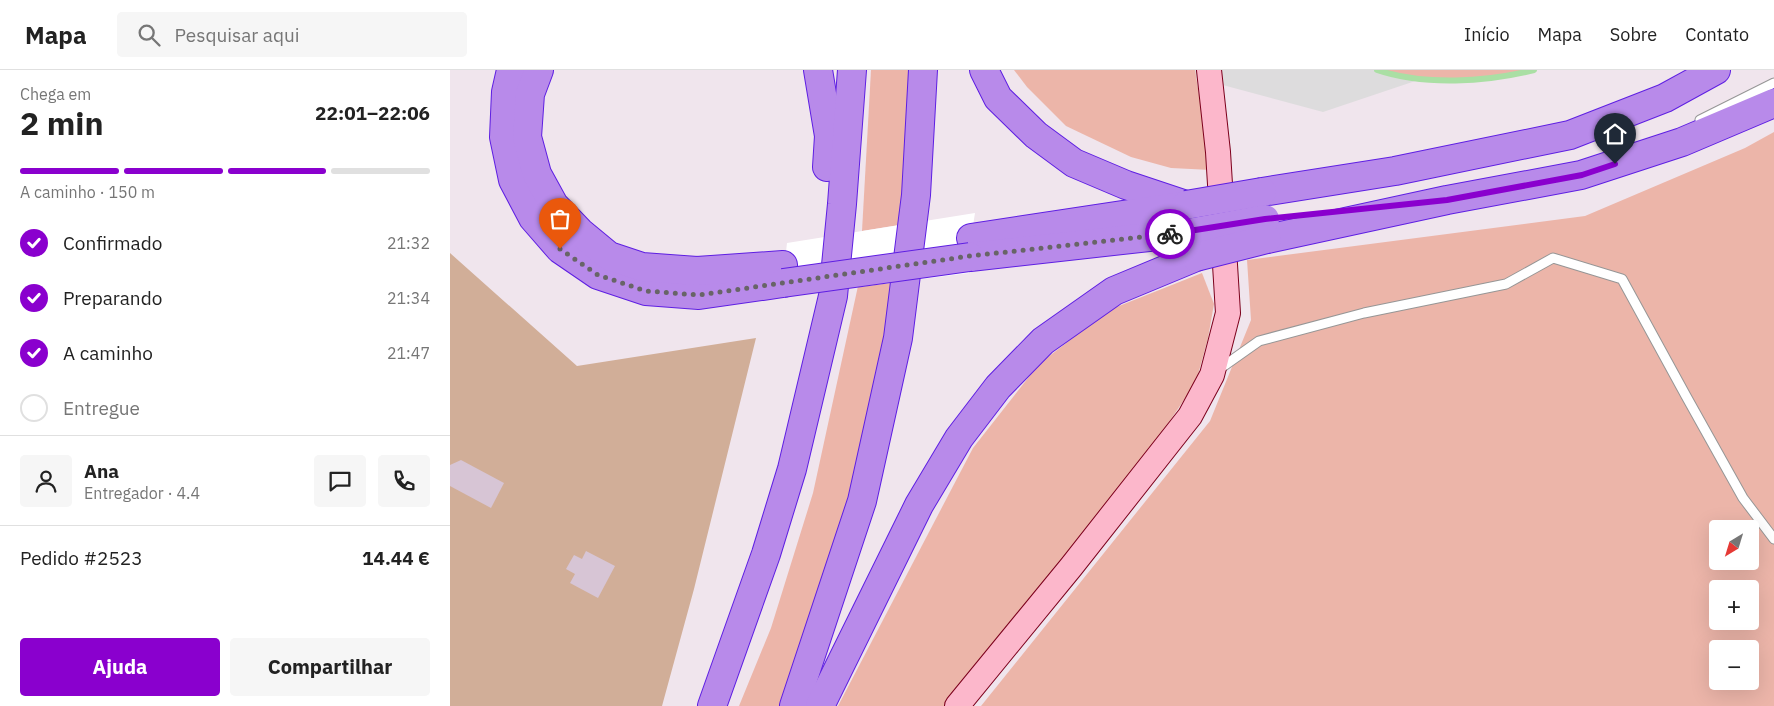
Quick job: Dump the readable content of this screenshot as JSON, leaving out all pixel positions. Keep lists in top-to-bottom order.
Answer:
{
  "north": "bottom left",
  "page": {
    "header": "Mapa",
    "search": "Pesquisar aqui",
    "nav": [
      "Início",
      "Mapa",
      "Sobre",
      "Contato"
    ],
    "heading": ["2 min", "Chega em", "22:01–22:06"],
    "panel": [
      "Ana",
      "Entregador · 4.4",
      "Pedido #2523",
      "14.44 €"
    ],
    "bar": "A caminho · 150 m",
    "list": [
      ["Confirmado", "21:32"],
      ["Preparando", "21:34"],
      ["A caminho", "21:47"],
      "Entregue"
    ],
    "map_buttons": ["+", "−"],
    "buttons": ["Ajuda", "Compartilhar"]
  }
}
